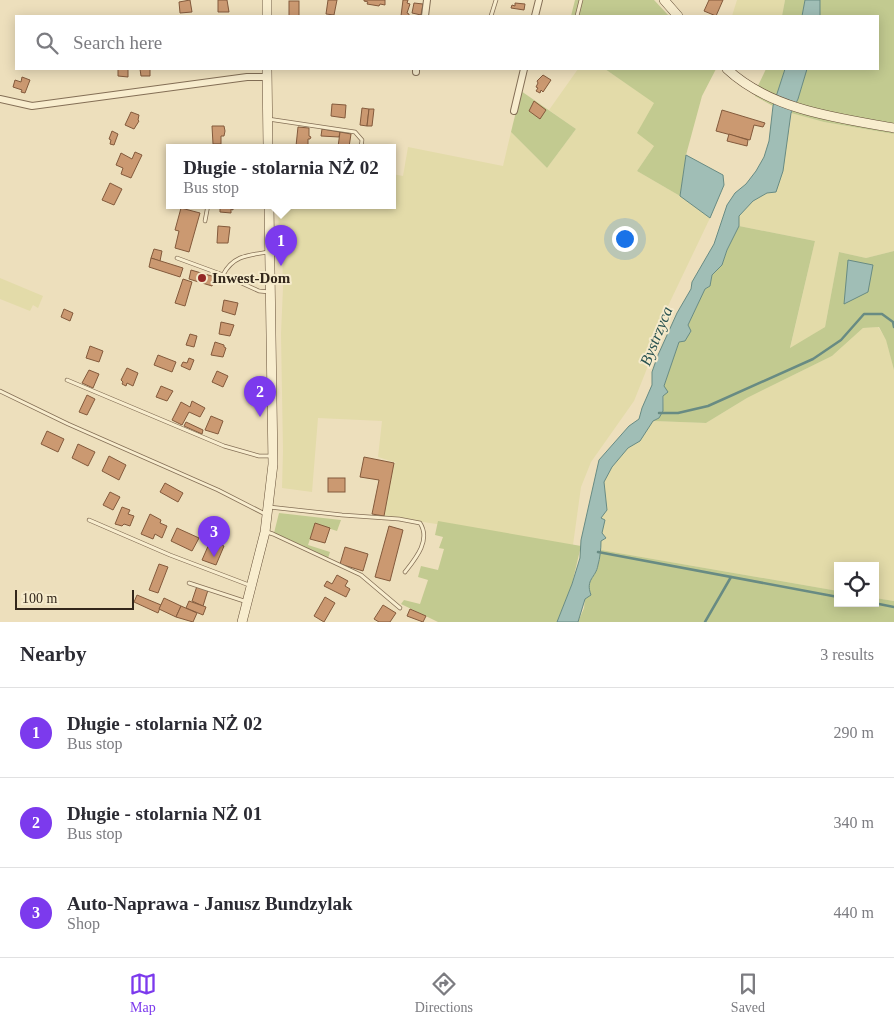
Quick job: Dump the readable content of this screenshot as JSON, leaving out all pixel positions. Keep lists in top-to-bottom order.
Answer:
{
  "water": ["Bystrzyca"],
  "places": ["Inwest-Dom"],
  "scale_bar": "100 m",
  "page": {
    "search": "Search here",
    "popup": ["Długie - stolarnia NŻ 02", "Bus stop"],
    "pins": ["1", "2", "3"],
    "scale": "100 m",
    "heading": ["Nearby", "3 results"],
    "list": [
      {
        "mark": "1",
        "name": "Długie - stolarnia NŻ 02",
        "note": "Bus stop",
        "value": "290 m"
      },
      {
        "mark": "2",
        "name": "Długie - stolarnia NŻ 01",
        "note": "Bus stop",
        "value": "340 m"
      },
      {
        "mark": "3",
        "name": "Auto-Naprawa - Janusz Bundzylak",
        "note": "Shop",
        "value": "440 m"
      }
    ],
    "nav": ["Map", "Directions", "Saved"]
  }
}
